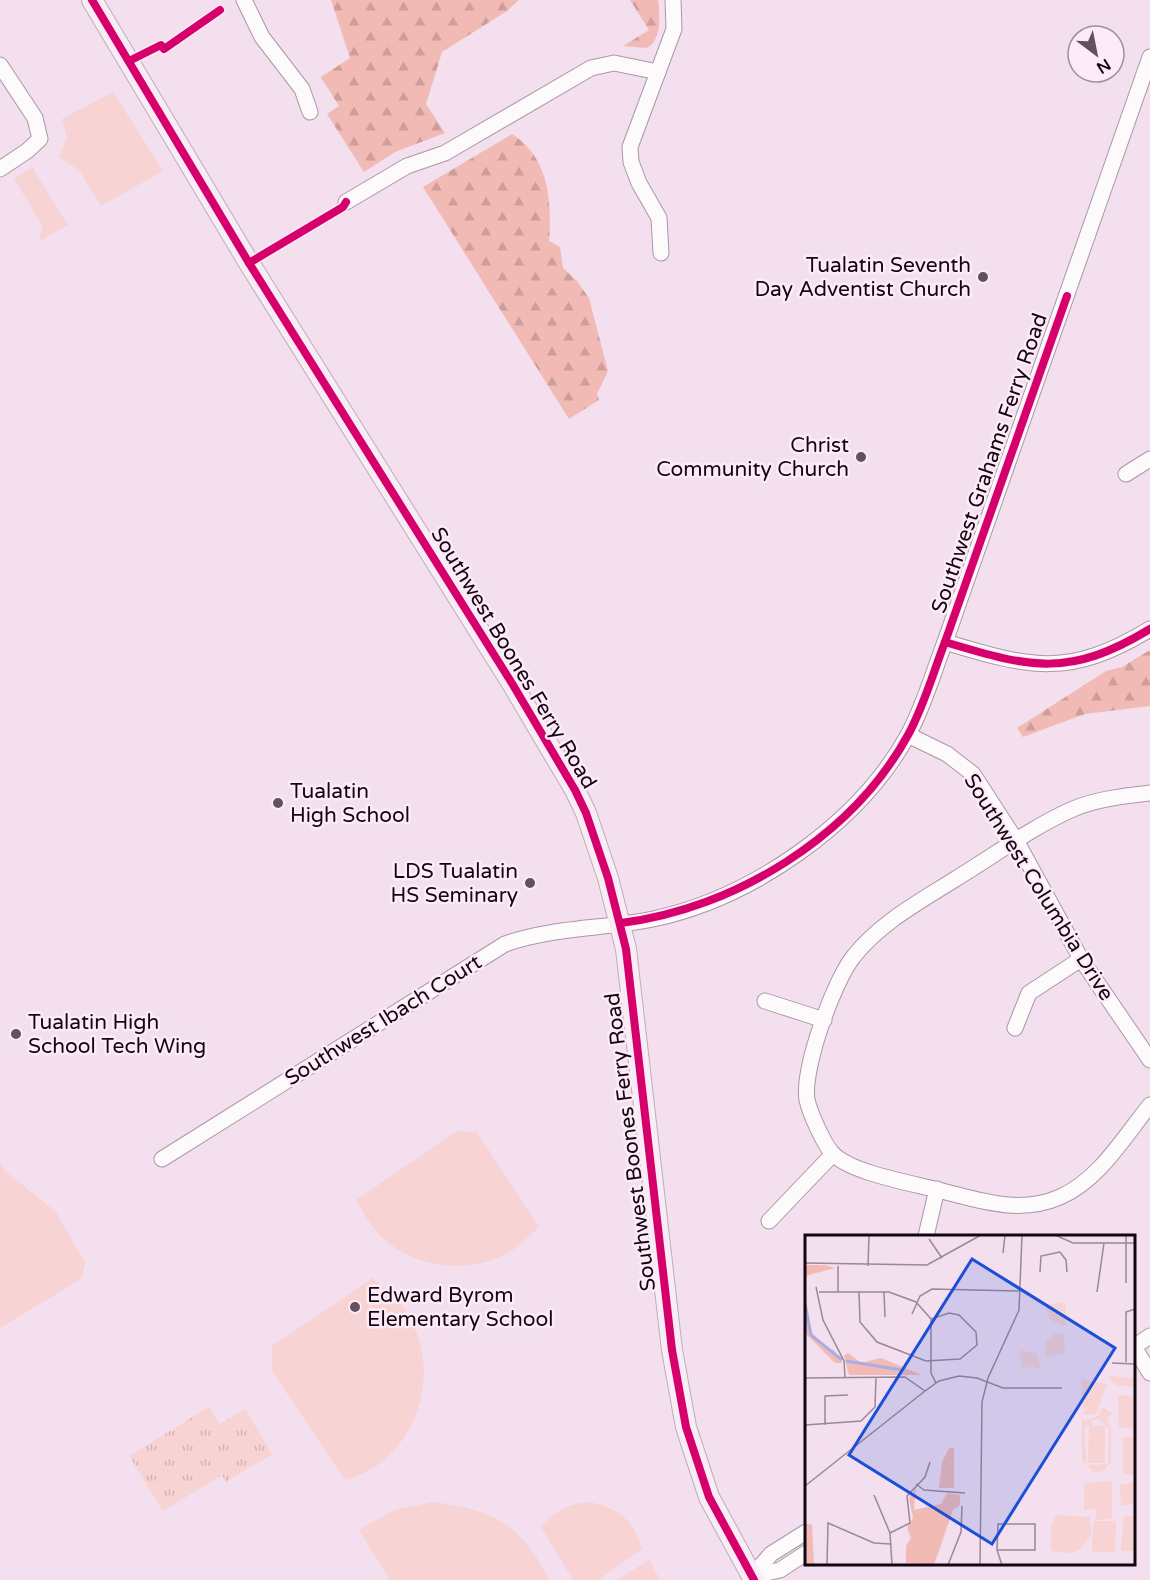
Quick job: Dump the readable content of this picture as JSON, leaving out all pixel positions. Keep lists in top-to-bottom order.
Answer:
{
  "streets": {
    "main road": ["Southwest Boones Ferry Road"],
    "street": ["Southwest Grahams Ferry Road", "Southwest Columbia Drive", "Southwest Ibach Court"]
  },
  "crossings": [
    ["Southwest Grahams Ferry Road", "Southwest Columbia Drive"],
    ["Southwest Grahams Ferry Road", "Southwest Ibach Court"],
    ["Southwest Boones Ferry Road", "Southwest Ibach Court"],
    ["Southwest Columbia Drive", "Southwest Ibach Court"]
  ],
  "places": [
    "Tualatin Seventh Day Adventist Church",
    "Christ Community Church",
    "Tualatin High School",
    "LDS Tualatin HS Seminary",
    "Tualatin High School Tech Wing",
    "Edward Byrom Elementary School"
  ],
  "north": "bottom right"
}
